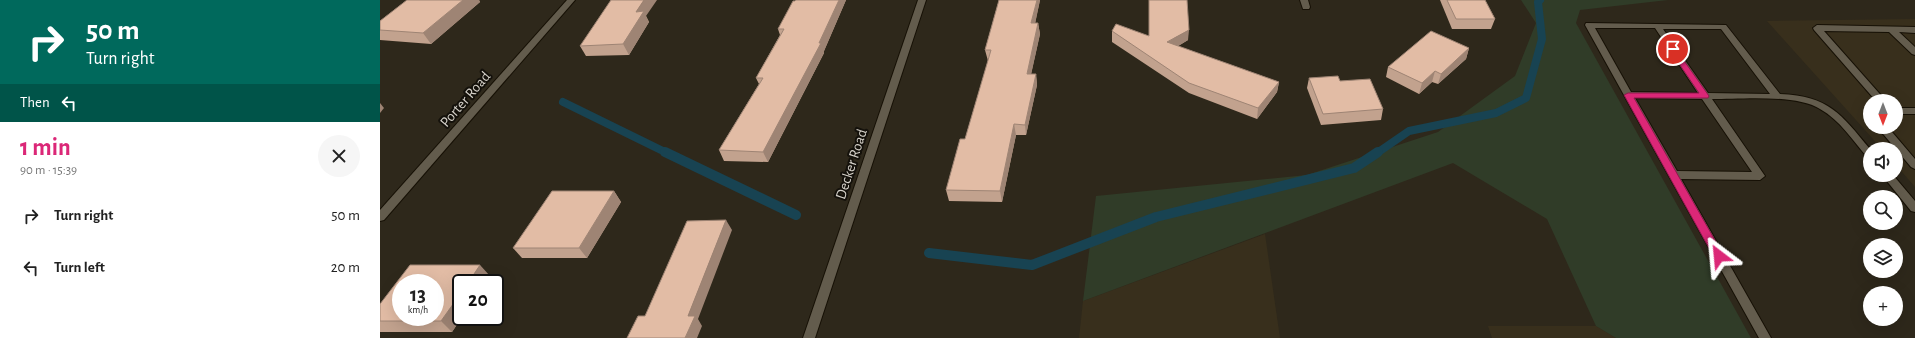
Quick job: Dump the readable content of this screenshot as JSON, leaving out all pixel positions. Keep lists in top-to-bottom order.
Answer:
{
  "streets": {
    "street": ["Porter Road", "Decker Road"]
  },
  "north": "bottom",
  "page": {
    "turn": ["50 m", "Turn right"],
    "then": "Then",
    "map_buttons": "+",
    "heading": ["1 min", "90 m · 15:39"],
    "list": [
      {
        "name": "Turn right",
        "value": "50 m"
      },
      {
        "name": "Turn left",
        "value": "20 m"
      }
    ],
    "speed": "13 km/h",
    "limit": "20"
  }
}
